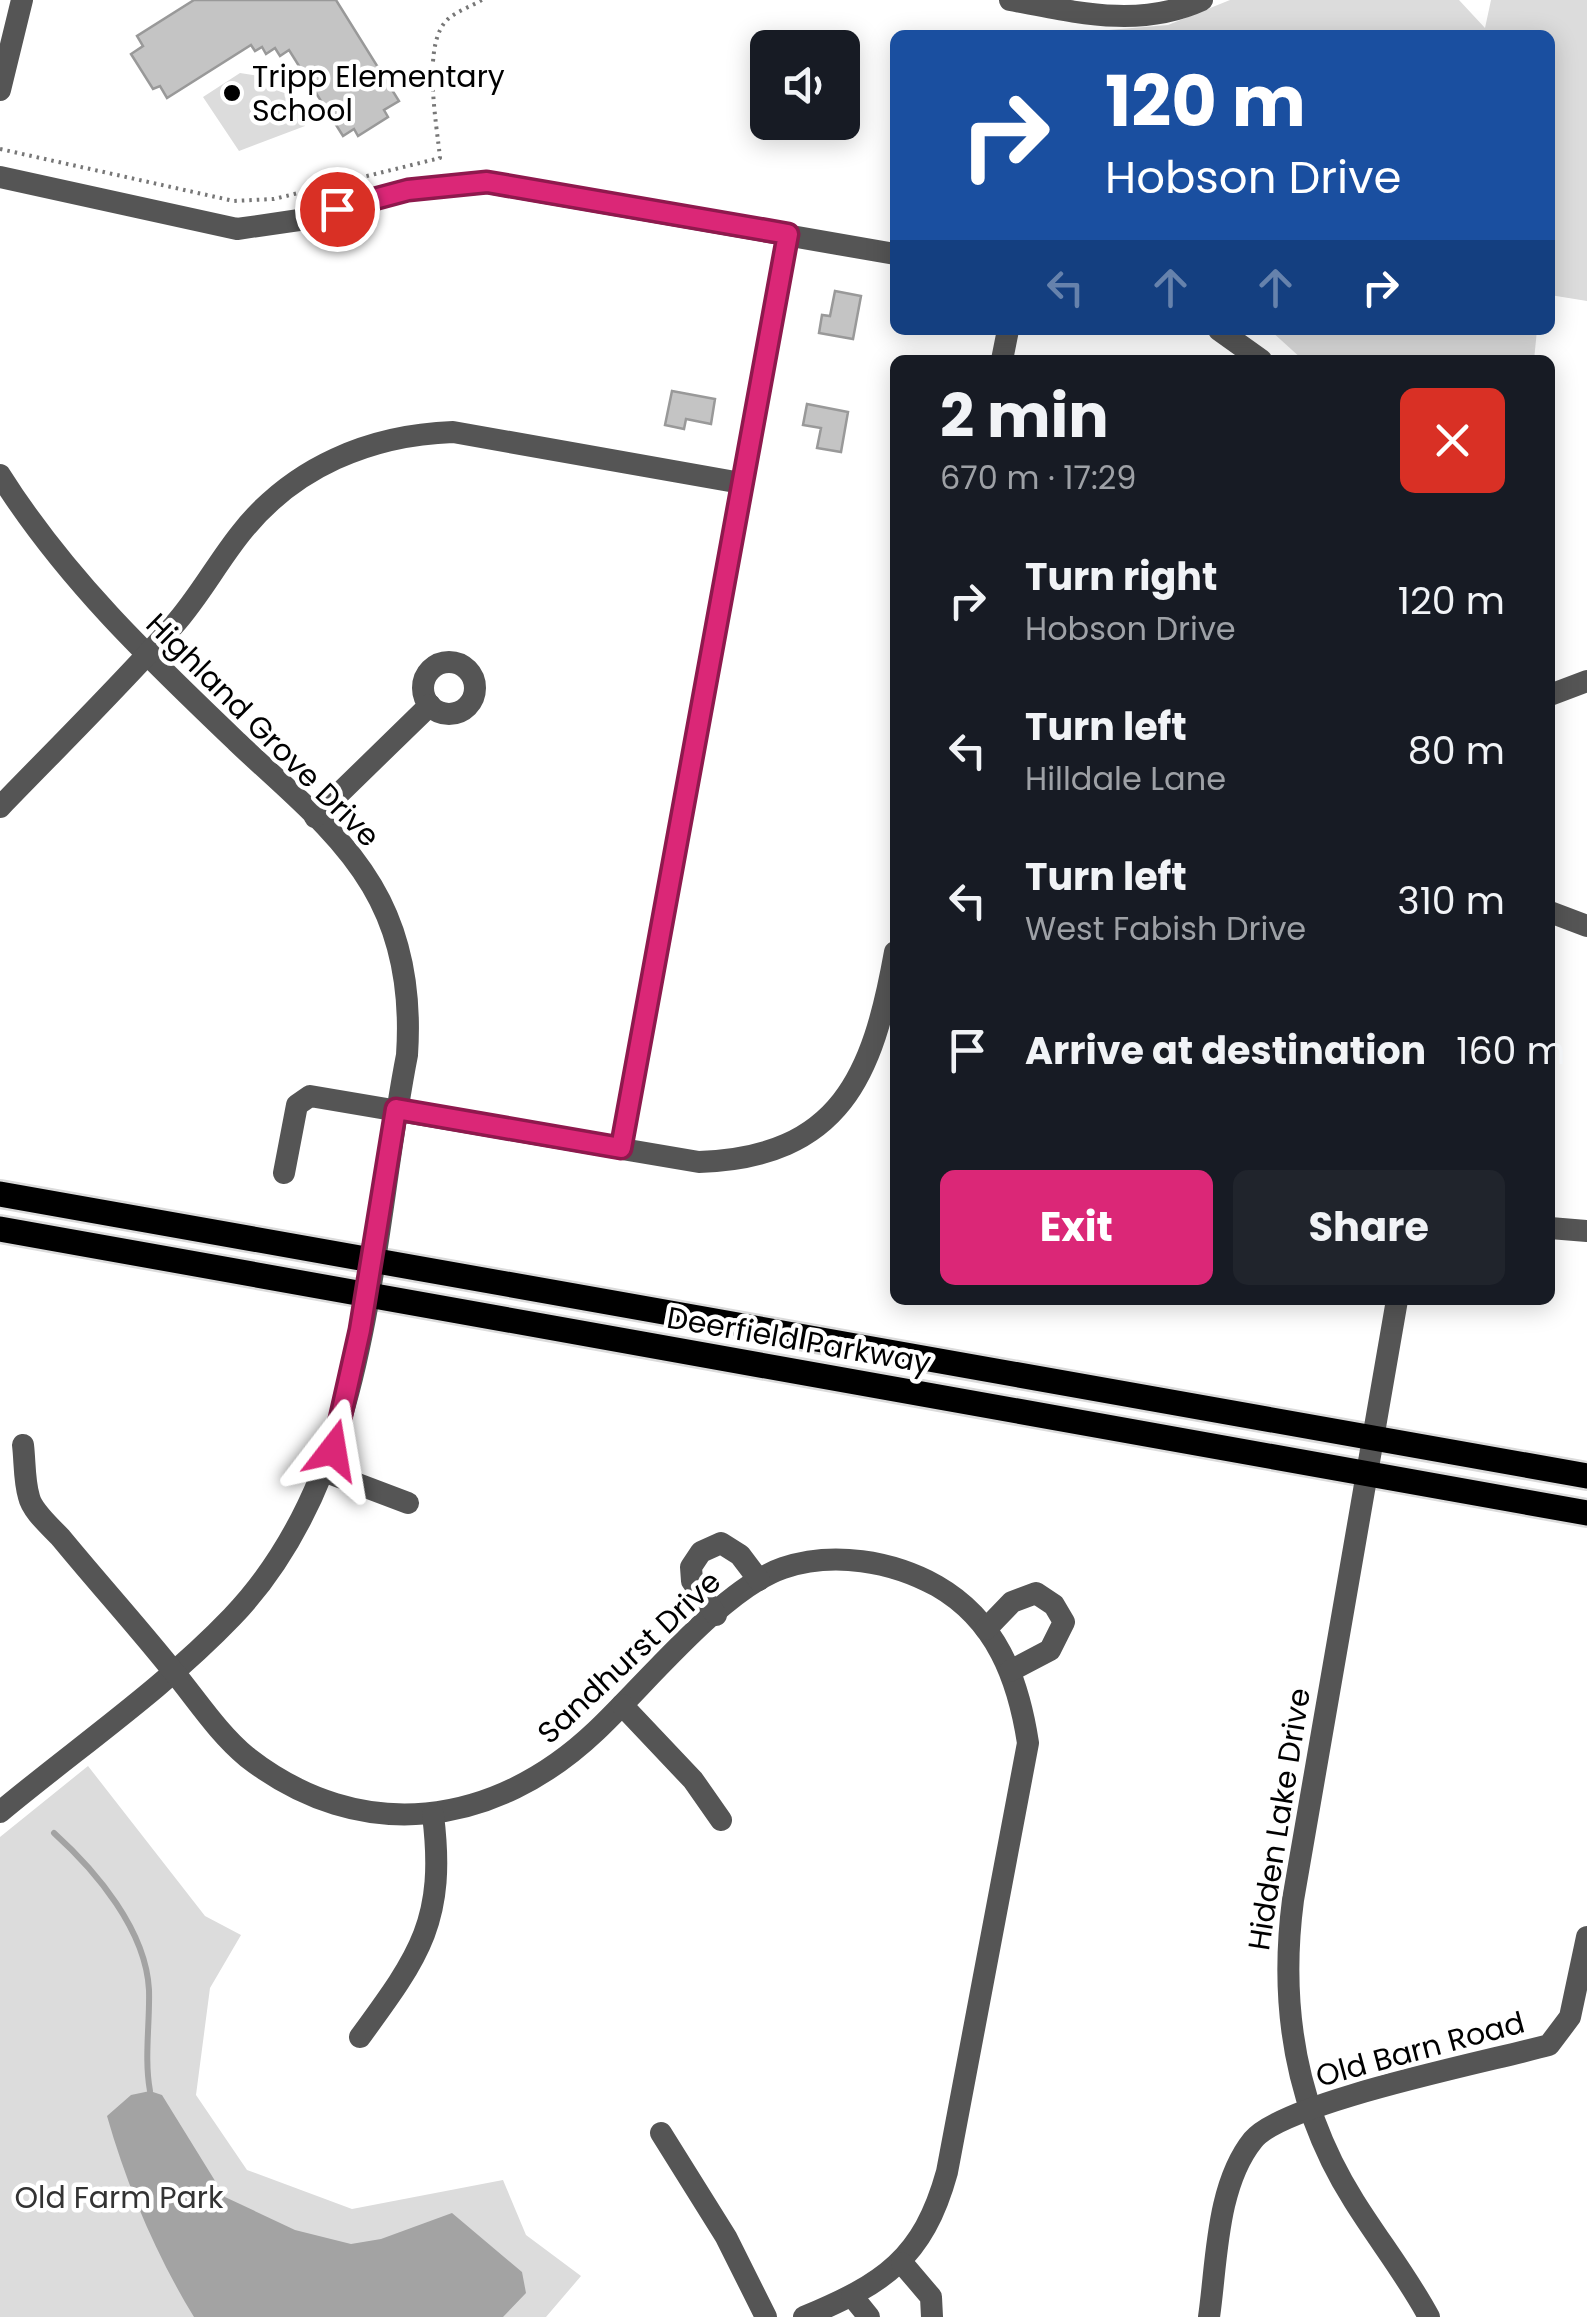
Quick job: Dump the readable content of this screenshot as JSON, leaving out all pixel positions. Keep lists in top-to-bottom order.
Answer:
{
  "streets": {
    "main road": ["Deerfield Parkway"],
    "street": [
      "Highland Grove Drive",
      "Sandhurst Drive",
      "Hidden Lake Drive",
      "Old Barn Road"
    ]
  },
  "crossings": [
    ["Highland Grove Drive", "Deerfield Parkway"],
    ["Highland Grove Drive", "Sandhurst Drive"],
    ["Deerfield Parkway", "Hidden Lake Drive"],
    ["Hidden Lake Drive", "Old Barn Road"]
  ],
  "parks": ["Old Farm Park"],
  "places": ["Tripp Elementary School"],
  "page": {
    "turn": ["120 m", "Hobson Drive"],
    "heading": ["2 min", "670 m · 17:29"],
    "list": [
      {
        "name": "Turn right",
        "note": "Hobson Drive",
        "value": "120 m"
      },
      {
        "name": "Turn left",
        "note": "Hilldale Lane",
        "value": "80 m"
      },
      {
        "name": "Turn left",
        "note": "West Fabish Drive",
        "value": "310 m"
      },
      {
        "name": "Arrive at destination",
        "value": "160 m"
      }
    ],
    "buttons": ["Exit", "Share"]
  }
}
